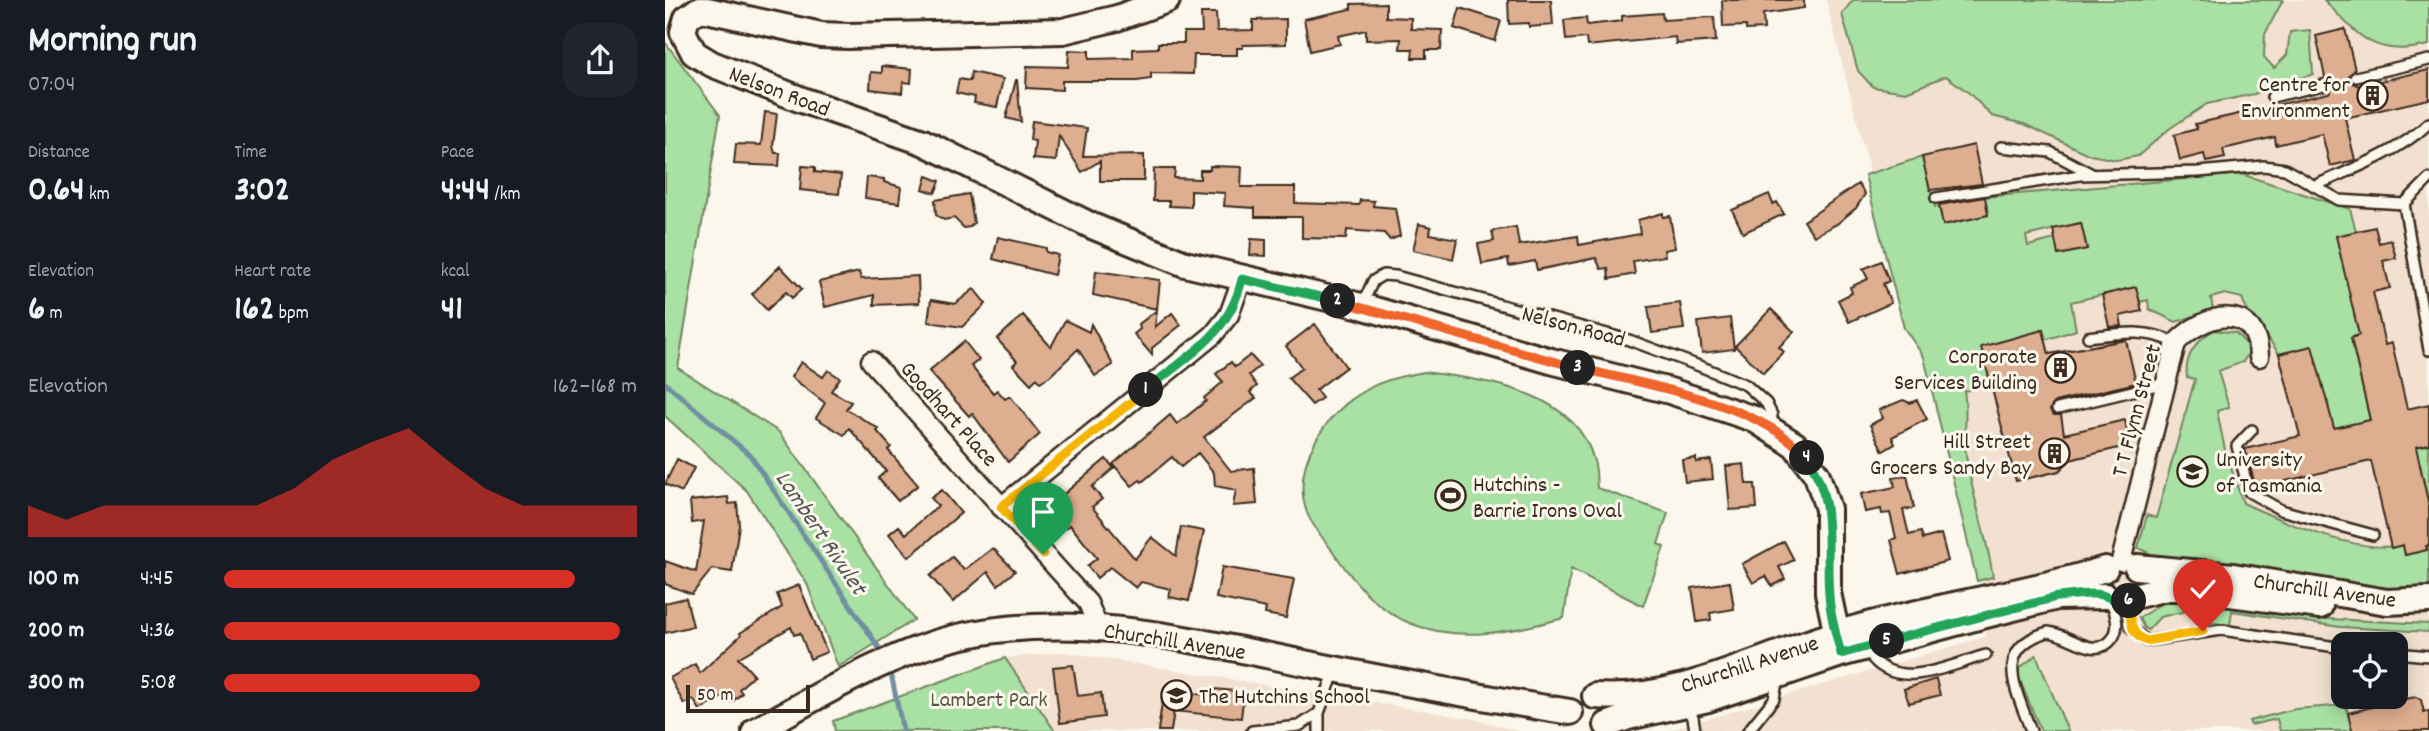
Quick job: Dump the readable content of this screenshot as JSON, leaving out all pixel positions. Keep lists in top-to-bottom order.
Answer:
{
  "streets": {
    "street": [
      "Nelson Road",
      "T T Flynn Street",
      "Goodhart Place",
      "Churchill Avenue"
    ]
  },
  "crossings": [
    ["Nelson Road", "Churchill Avenue"],
    ["T T Flynn Street", "Churchill Avenue"],
    ["Goodhart Place", "Churchill Avenue"]
  ],
  "water": ["Lambert Rivulet"],
  "parks": ["Lambert Park"],
  "places": {
    "building": ["Centre for Environment", "Corporate Services Building", "Hill Street Grocers Sandy Bay"],
    "school or university": ["University of Tasmania", "The Hutchins School"],
    "sports": ["Hutchins - Barrie Irons Oval"]
  },
  "scale_bar": "50 m",
  "page": {
    "heading": ["Morning run", "07:04"],
    "stats": [
      ["Distance", "0.64 km"],
      ["Time", "3:02"],
      ["Pace", "4:44 /km"],
      ["Elevation", "6 m"],
      ["Heart rate", "162 bpm"],
      ["kcal", "41"]
    ],
    "pins": [
      "2",
      "3",
      "1",
      "4",
      "6",
      "5"
    ],
    "chart": ["Elevation", "162–168 m"],
    "list": [
      {
        "name": "100 m",
        "note": "4:45"
      },
      {
        "name": "200 m",
        "note": "4:36"
      },
      {
        "name": "300 m",
        "note": "5:08"
      }
    ],
    "scale": "50 m"
  }
}
